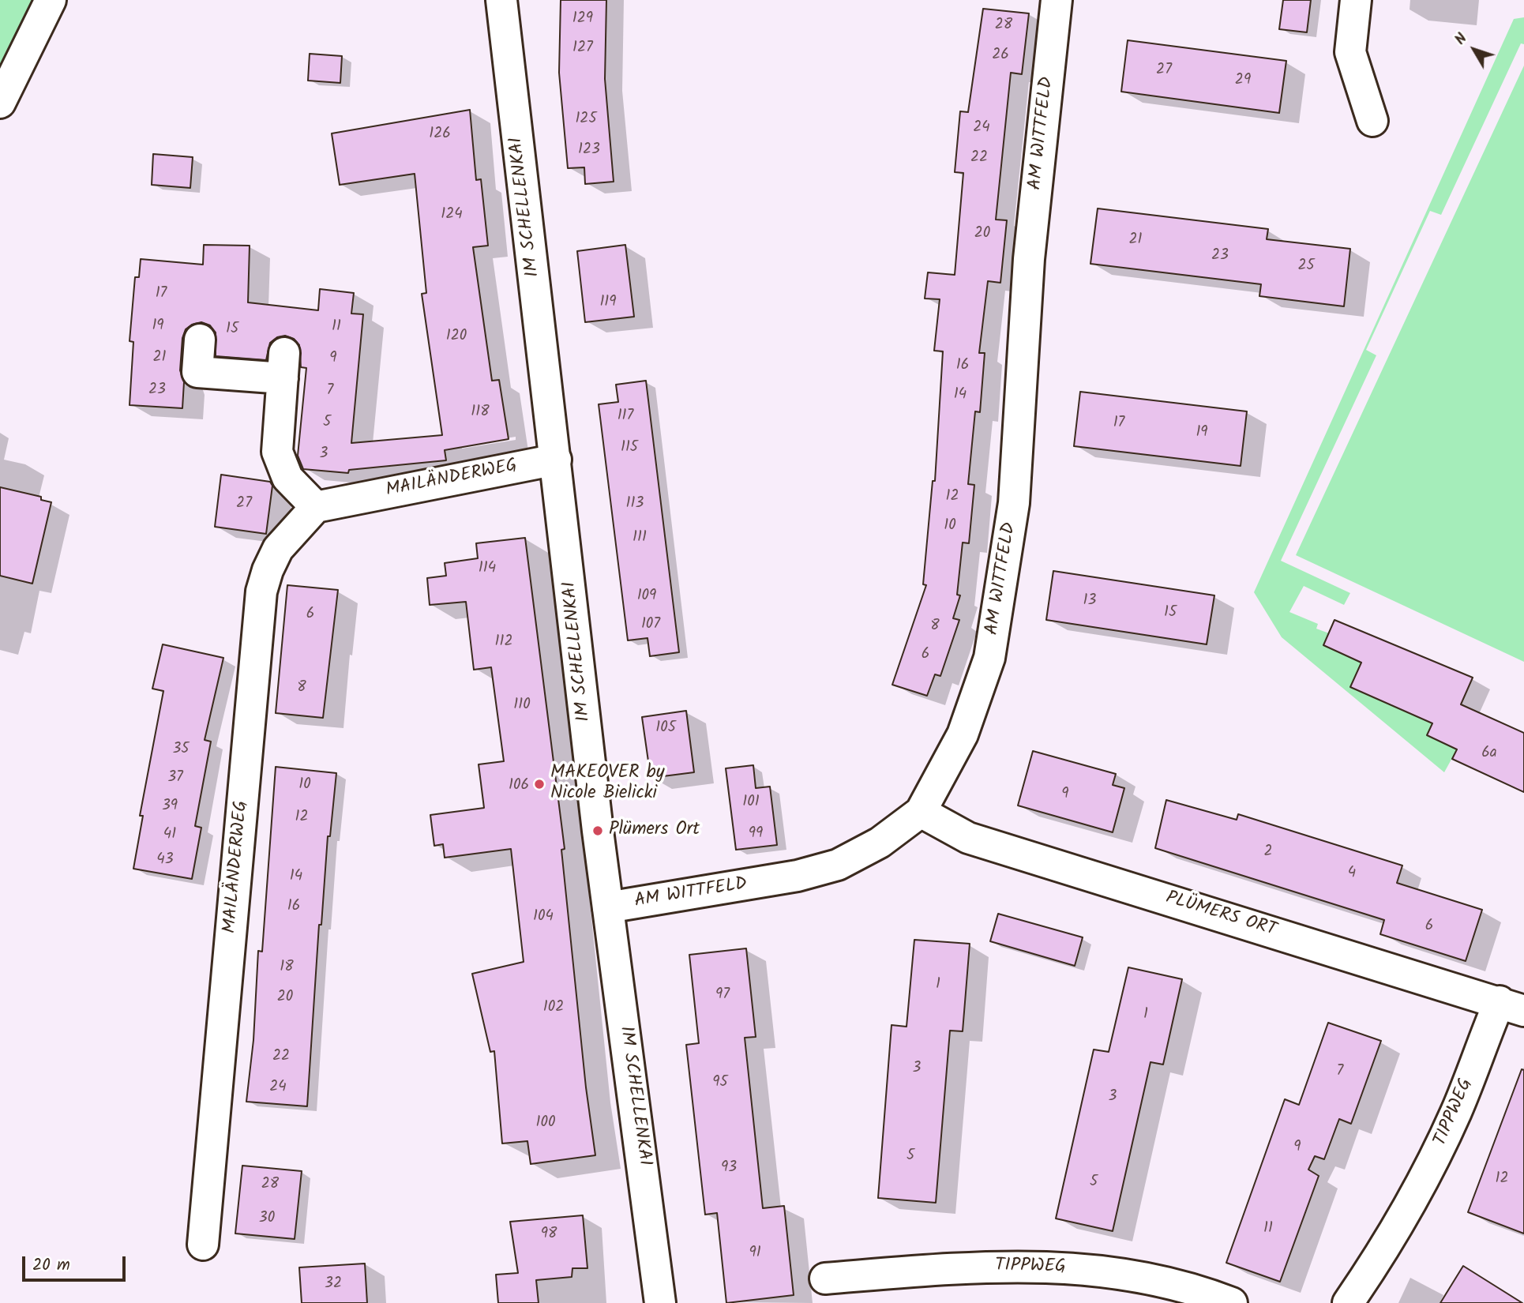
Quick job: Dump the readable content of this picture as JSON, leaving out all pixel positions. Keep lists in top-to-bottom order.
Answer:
{
  "streets": {
    "street": [
      "AM WITTFELD",
      "IM SCHELLENKAI",
      "MAILÄNDERWEG",
      "PLÜMERS ORT",
      "TIPPWEG"
    ]
  },
  "crossings": [
    ["AM WITTFELD", "IM SCHELLENKAI"],
    ["AM WITTFELD", "PLÜMERS ORT"],
    ["IM SCHELLENKAI", "MAILÄNDERWEG"],
    ["PLÜMERS ORT", "TIPPWEG"]
  ],
  "places": ["MAKEOVER by Nicole Bielicki", "Plümers Ort"],
  "house_numbers": [
    "129",
    "28",
    "127",
    "26",
    "27",
    "29",
    "125",
    "24",
    "126",
    "123",
    "22",
    "124",
    "20",
    "21",
    "23",
    "25",
    "17",
    "119",
    "19",
    "11",
    "15",
    "120",
    "21",
    "9",
    "16",
    "23",
    "7",
    "14",
    "118",
    "117",
    "5",
    "17",
    "19",
    "115",
    "3",
    "12",
    "27",
    "113",
    "10",
    "111",
    "114",
    "109",
    "13",
    "15",
    "6",
    "107",
    "8",
    "112",
    "6",
    "8",
    "110",
    "105",
    "35",
    "6a",
    "37",
    "10",
    "106",
    "9",
    "101",
    "39",
    "12",
    "99",
    "41",
    "2",
    "43",
    "4",
    "14",
    "16",
    "104",
    "6",
    "18",
    "1",
    "97",
    "20",
    "102",
    "1",
    "22",
    "3",
    "7",
    "95",
    "24",
    "3",
    "100",
    "9",
    "5",
    "93",
    "12",
    "5",
    "28",
    "30",
    "11",
    "98",
    "91",
    "32"
  ],
  "scale_bar": "20 m",
  "north": "top left"
}
